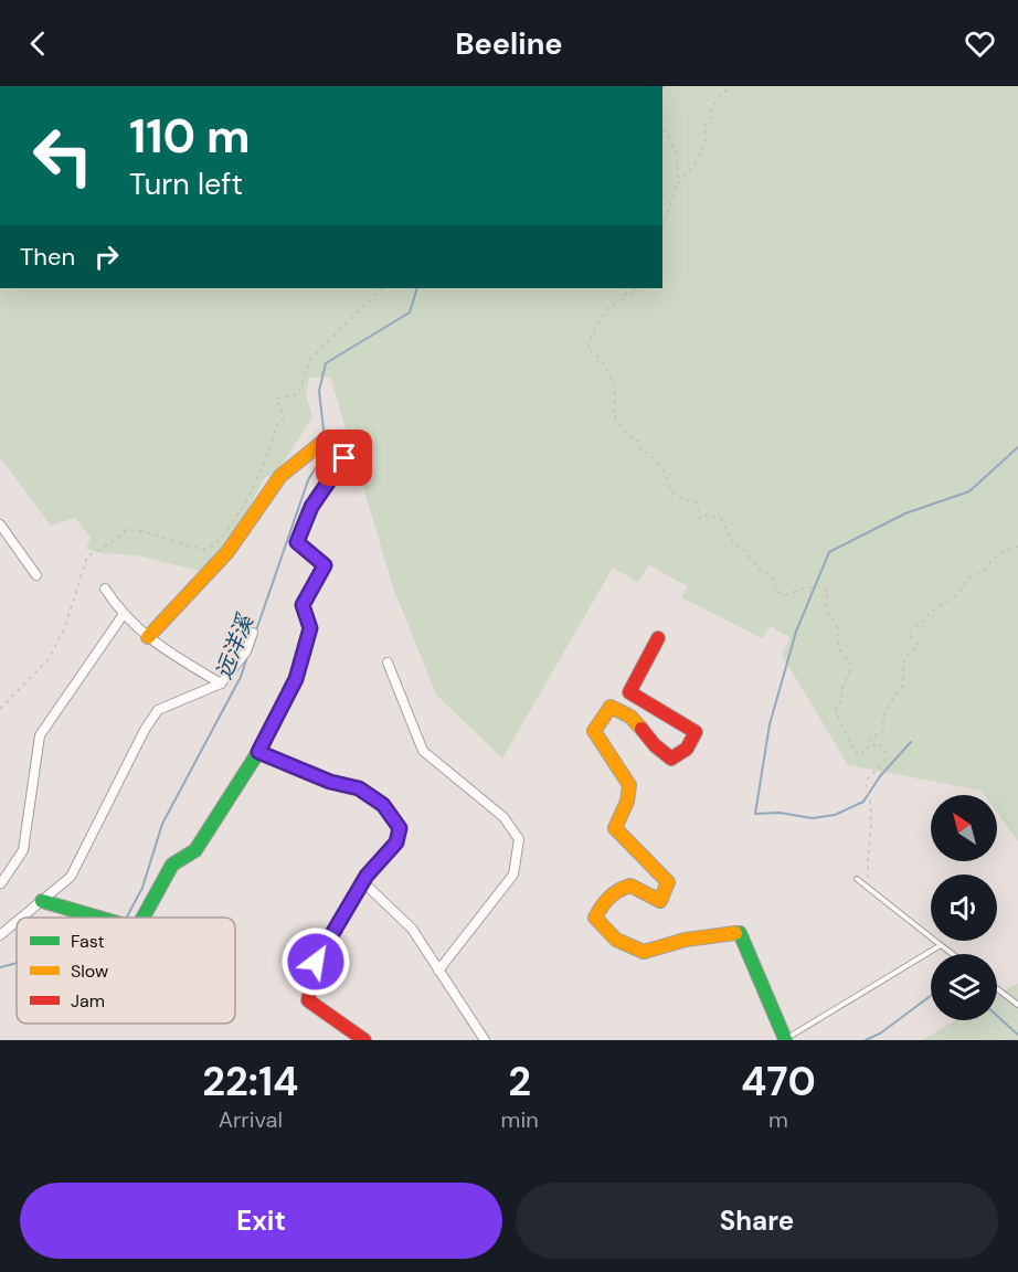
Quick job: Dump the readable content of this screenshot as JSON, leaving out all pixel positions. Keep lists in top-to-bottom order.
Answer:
{
  "water": ["远洋溪"],
  "legend": ["Fast", "Slow", "Jam"],
  "north": "top left",
  "page": {
    "header": "Beeline",
    "turn": ["110 m", "Turn left"],
    "then": "Then",
    "eta": [
      "22:14",
      "Arrival",
      "2",
      "min",
      "470",
      "m"
    ],
    "buttons": ["Exit", "Share"]
  }
}
